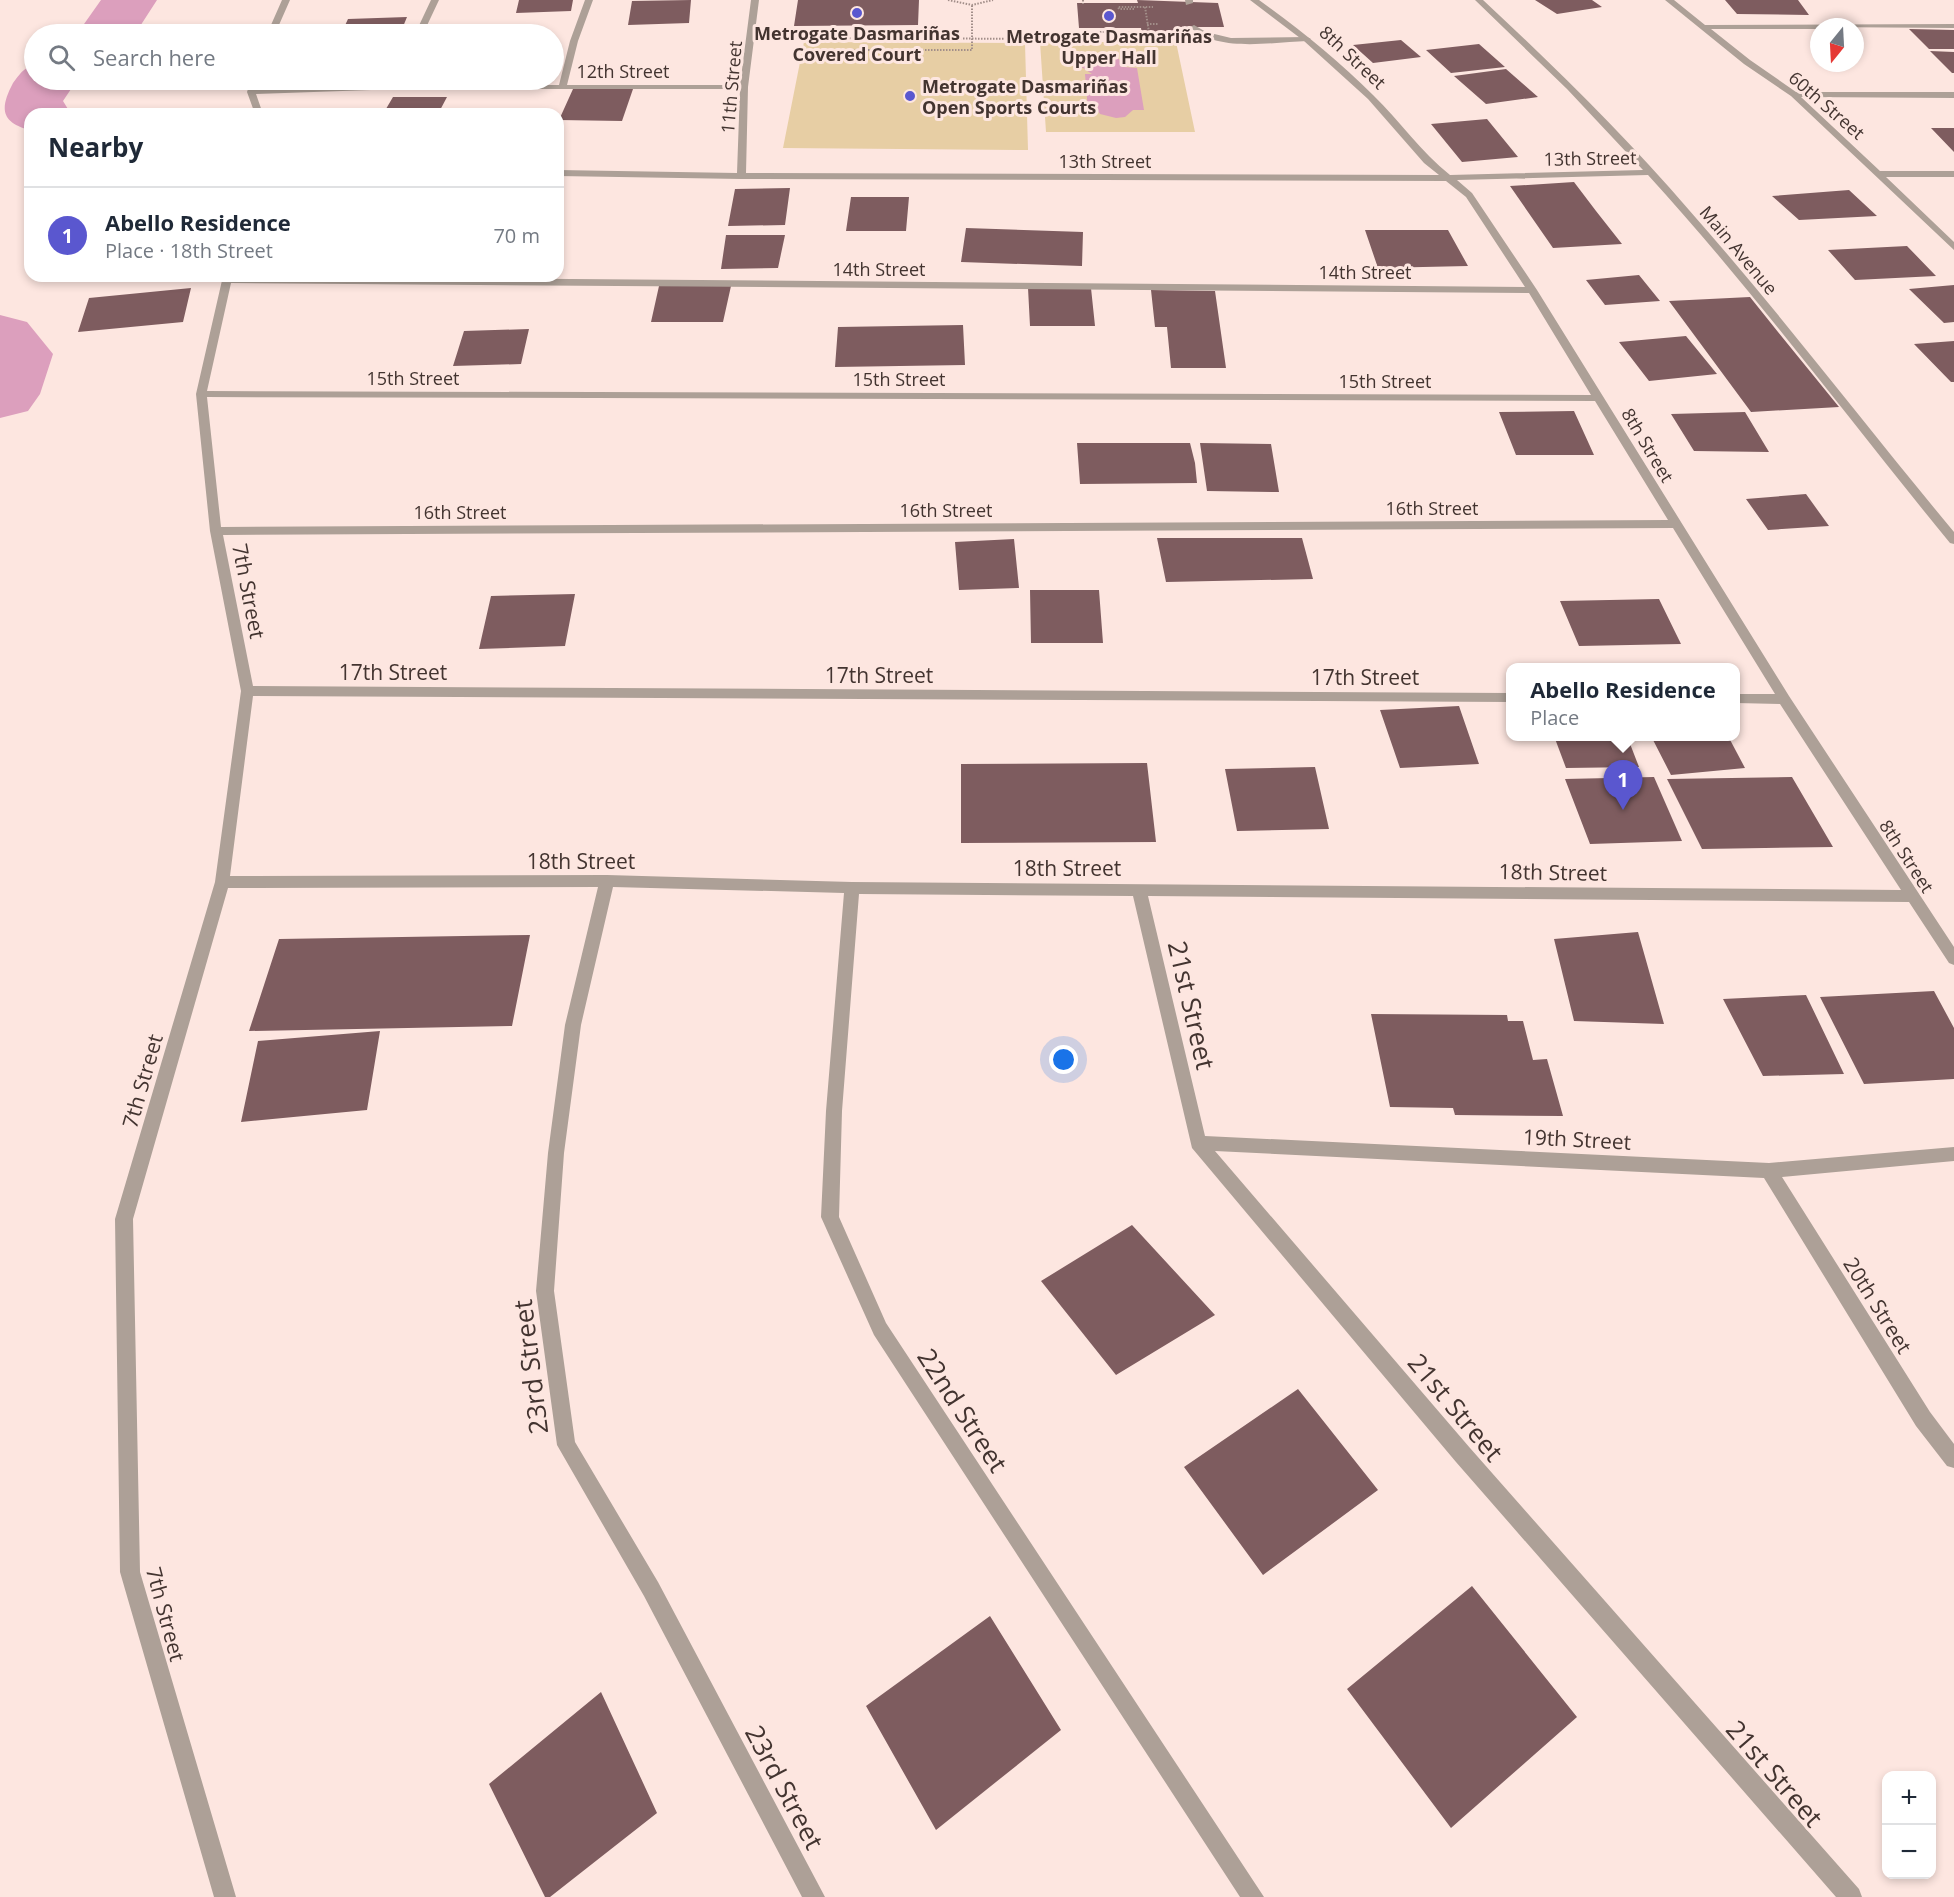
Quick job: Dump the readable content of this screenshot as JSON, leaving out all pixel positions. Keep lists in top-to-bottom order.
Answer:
{
  "streets": {
    "street": [
      "8th Street",
      "12th Street",
      "11th Street",
      "60th Street",
      "13th Street",
      "Main Avenue",
      "14th Street",
      "15th Street",
      "16th Street",
      "7th Street",
      "17th Street",
      "18th Street",
      "21st Street",
      "19th Street",
      "20th Street",
      "23rd Street",
      "22nd Street"
    ]
  },
  "crossings": [
    ["8th Street", "13th Street"],
    ["8th Street", "14th Street"],
    ["8th Street", "15th Street"],
    ["8th Street", "16th Street"],
    ["8th Street", "18th Street"],
    ["12th Street", "11th Street"],
    ["11th Street", "13th Street"],
    ["13th Street", "Main Avenue"],
    ["15th Street", "7th Street"],
    ["16th Street", "7th Street"],
    ["7th Street", "17th Street"],
    ["7th Street", "18th Street"],
    ["18th Street", "21st Street"],
    ["18th Street", "23rd Street"],
    ["18th Street", "22nd Street"],
    ["21st Street", "19th Street"],
    ["19th Street", "20th Street"]
  ],
  "places": ["Metrogate Dasmariñas Covered Court", "Metrogate Dasmariñas Upper Hall", "Metrogate Dasmariñas Open Sports Courts"],
  "north": "bottom",
  "page": {
    "search": "Search here",
    "heading": "Nearby",
    "list": [
      {
        "mark": "1",
        "name": "Abello Residence",
        "note": "Place · 18th Street",
        "value": "70 m"
      }
    ],
    "popup": ["Abello Residence", "Place"],
    "pins": "1",
    "map_buttons": ["+", "−"]
  }
}
